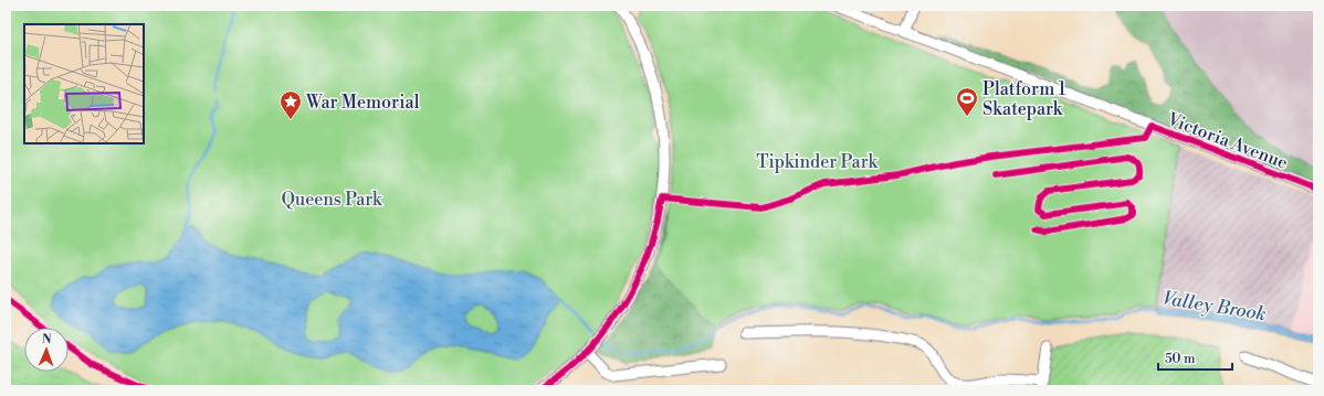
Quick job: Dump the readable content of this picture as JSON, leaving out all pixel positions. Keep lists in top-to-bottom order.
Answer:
{
  "streets": {
    "street": ["Victoria Avenue"]
  },
  "water": ["Valley Brook"],
  "parks": ["Tipkinder Park", "Queens Park"],
  "places": {
    "sports": ["Platform 1 Skatepark"],
    "place": ["War Memorial"]
  },
  "scale_bar": "50 m",
  "north": "top"
}
